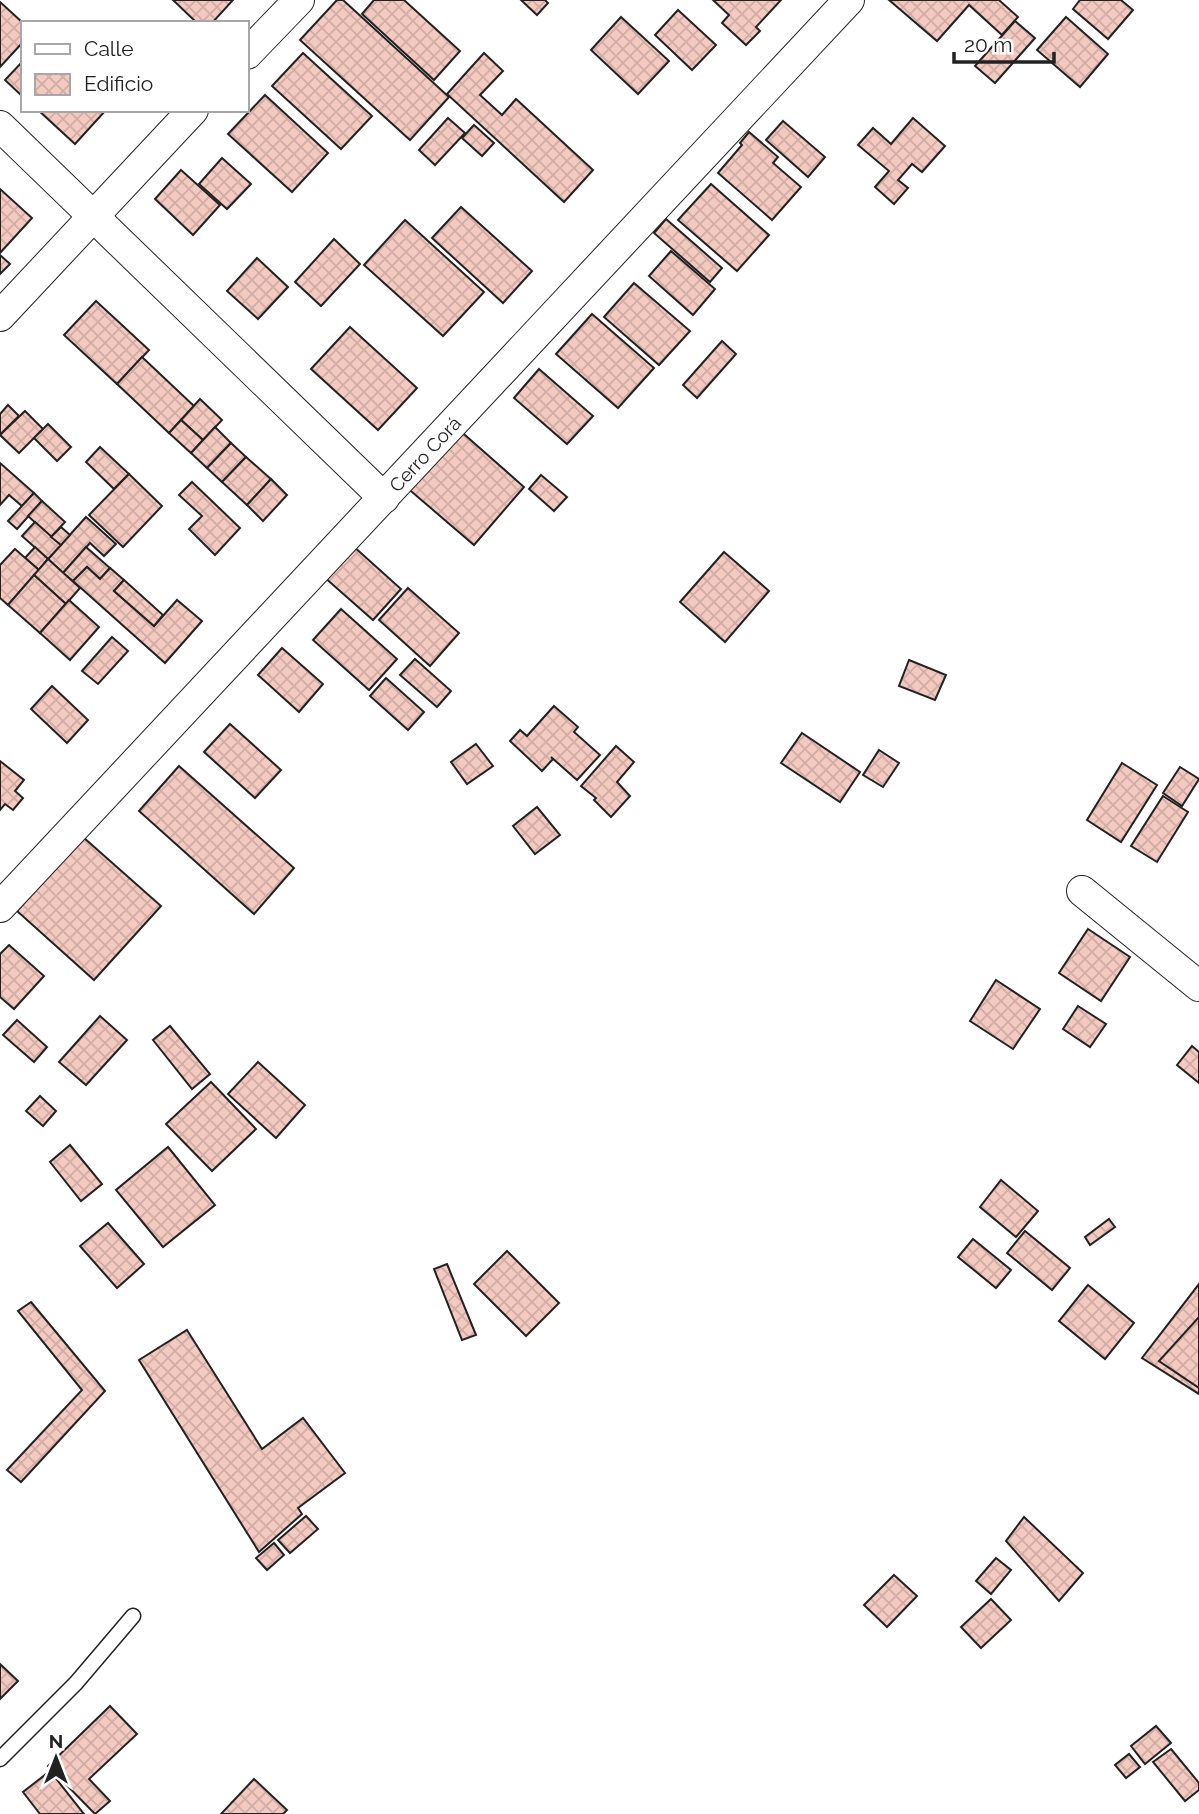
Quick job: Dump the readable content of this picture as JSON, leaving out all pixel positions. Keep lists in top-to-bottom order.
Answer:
{
  "streets": {
    "street": ["Cerro Corá"]
  },
  "legend": ["Calle", "Edificio"],
  "scale_bar": "20 m",
  "north": "top"
}
